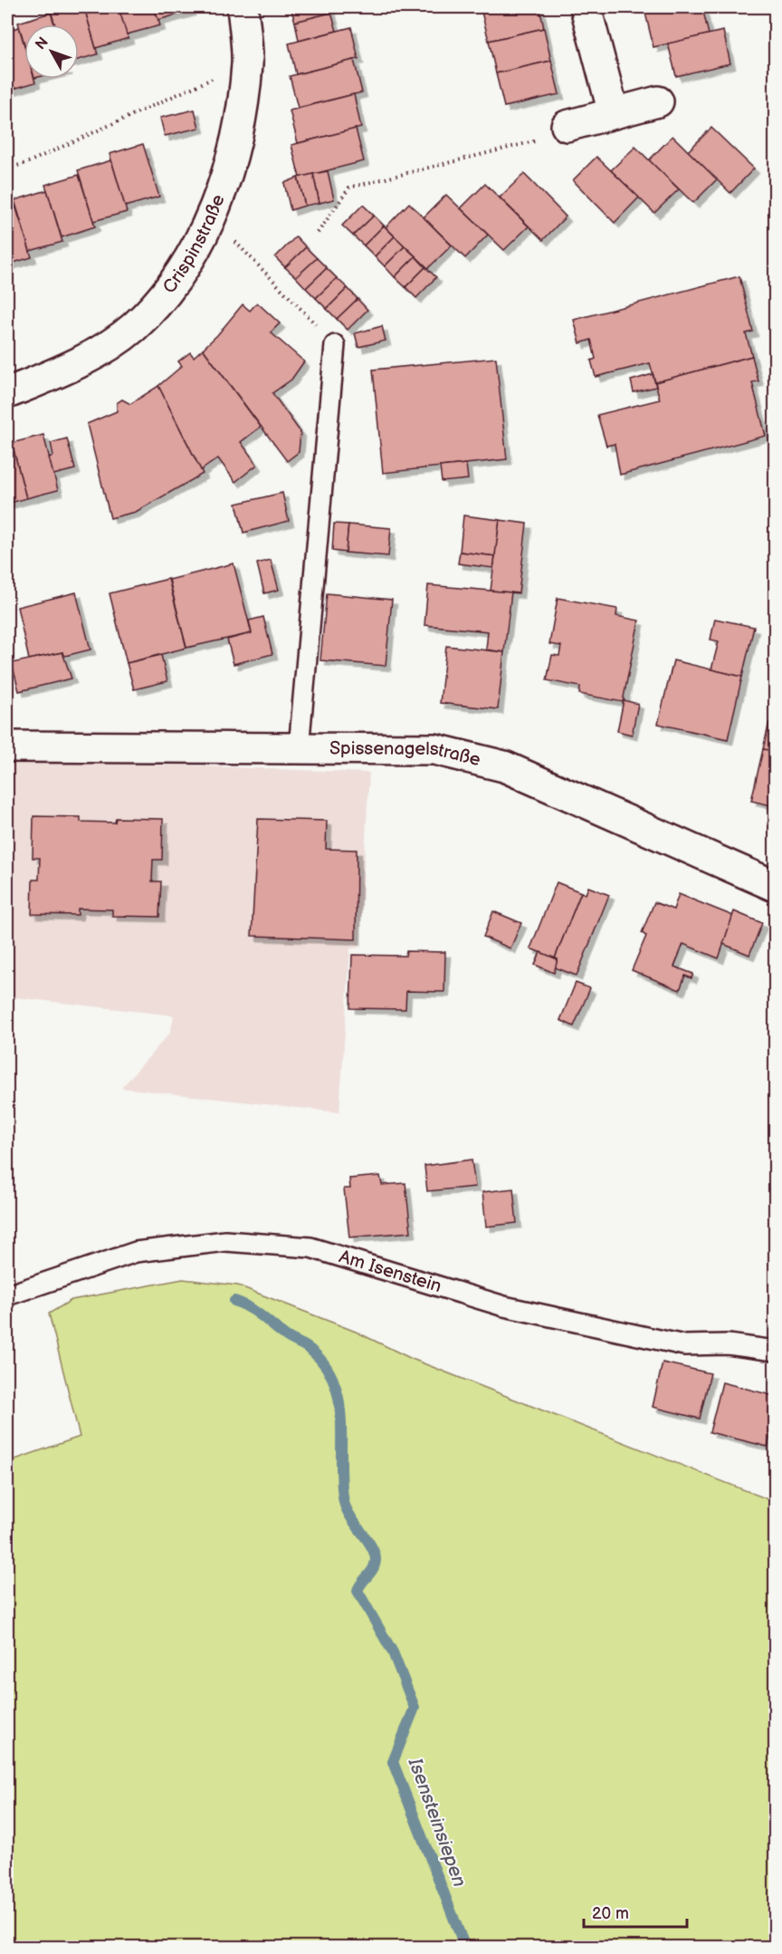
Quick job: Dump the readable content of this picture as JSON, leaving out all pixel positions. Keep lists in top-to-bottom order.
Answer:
{
  "streets": {
    "street": ["Crispinstraße", "Spissenagelstraße"],
    "lane": ["Am Isenstein"]
  },
  "water": ["Isensteinsiepen"],
  "scale_bar": "20 m",
  "north": "top left"
}
